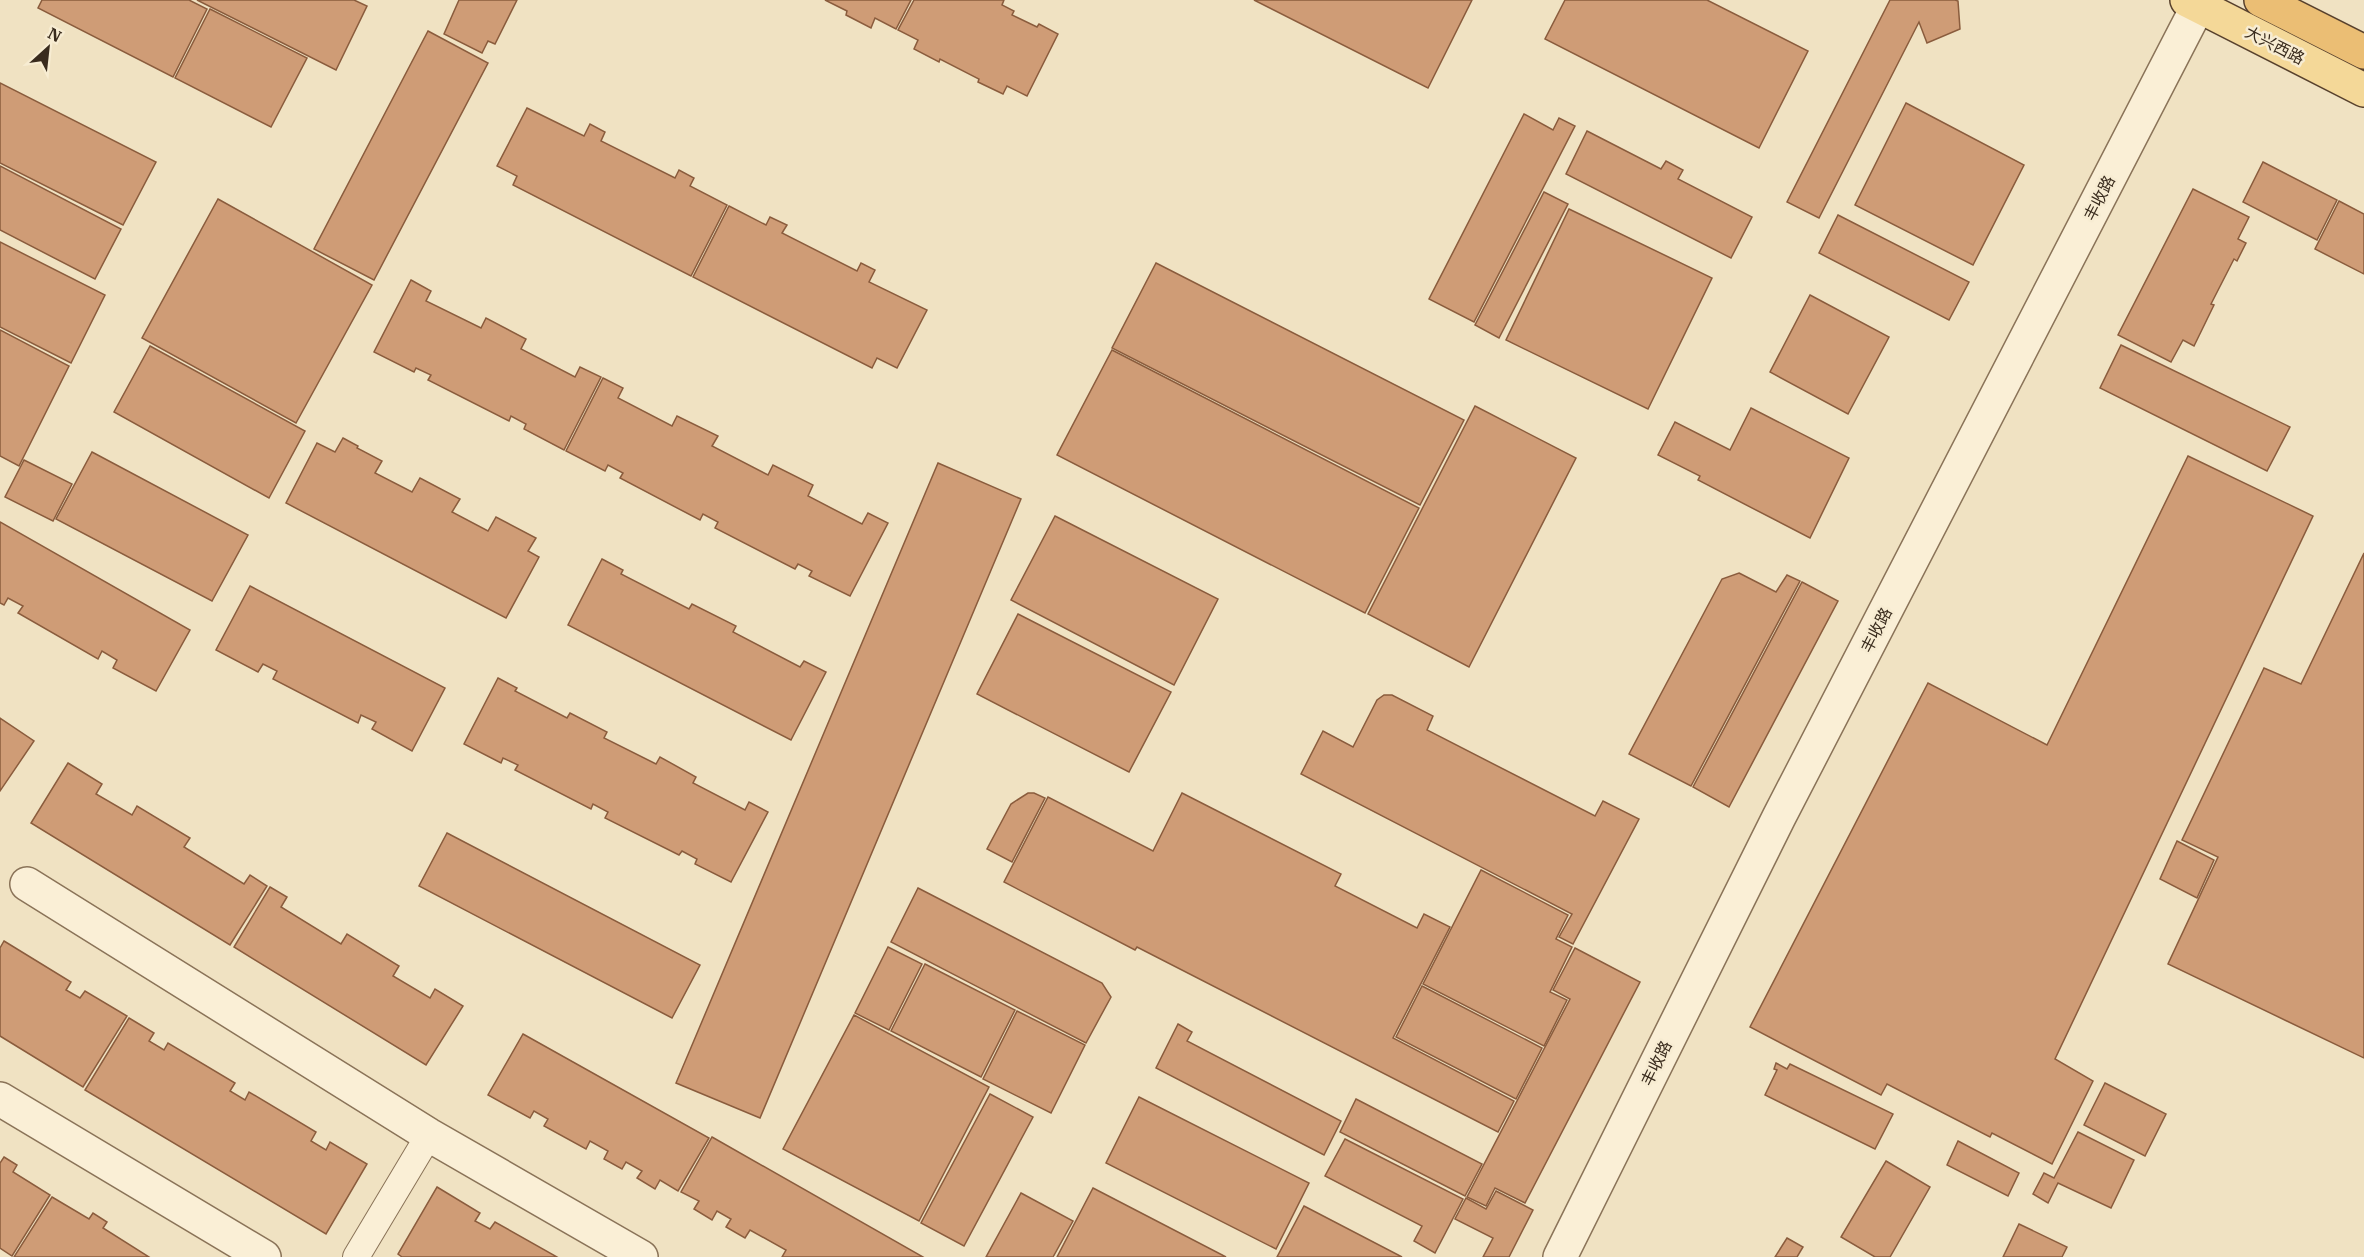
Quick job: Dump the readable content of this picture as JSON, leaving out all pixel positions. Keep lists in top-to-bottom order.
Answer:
{
  "streets": {
    "main road": ["大兴西路"],
    "street": ["丰收路"]
  },
  "crossings": [
    ["大兴西路", "丰收路"]
  ],
  "north": "top right"
}
